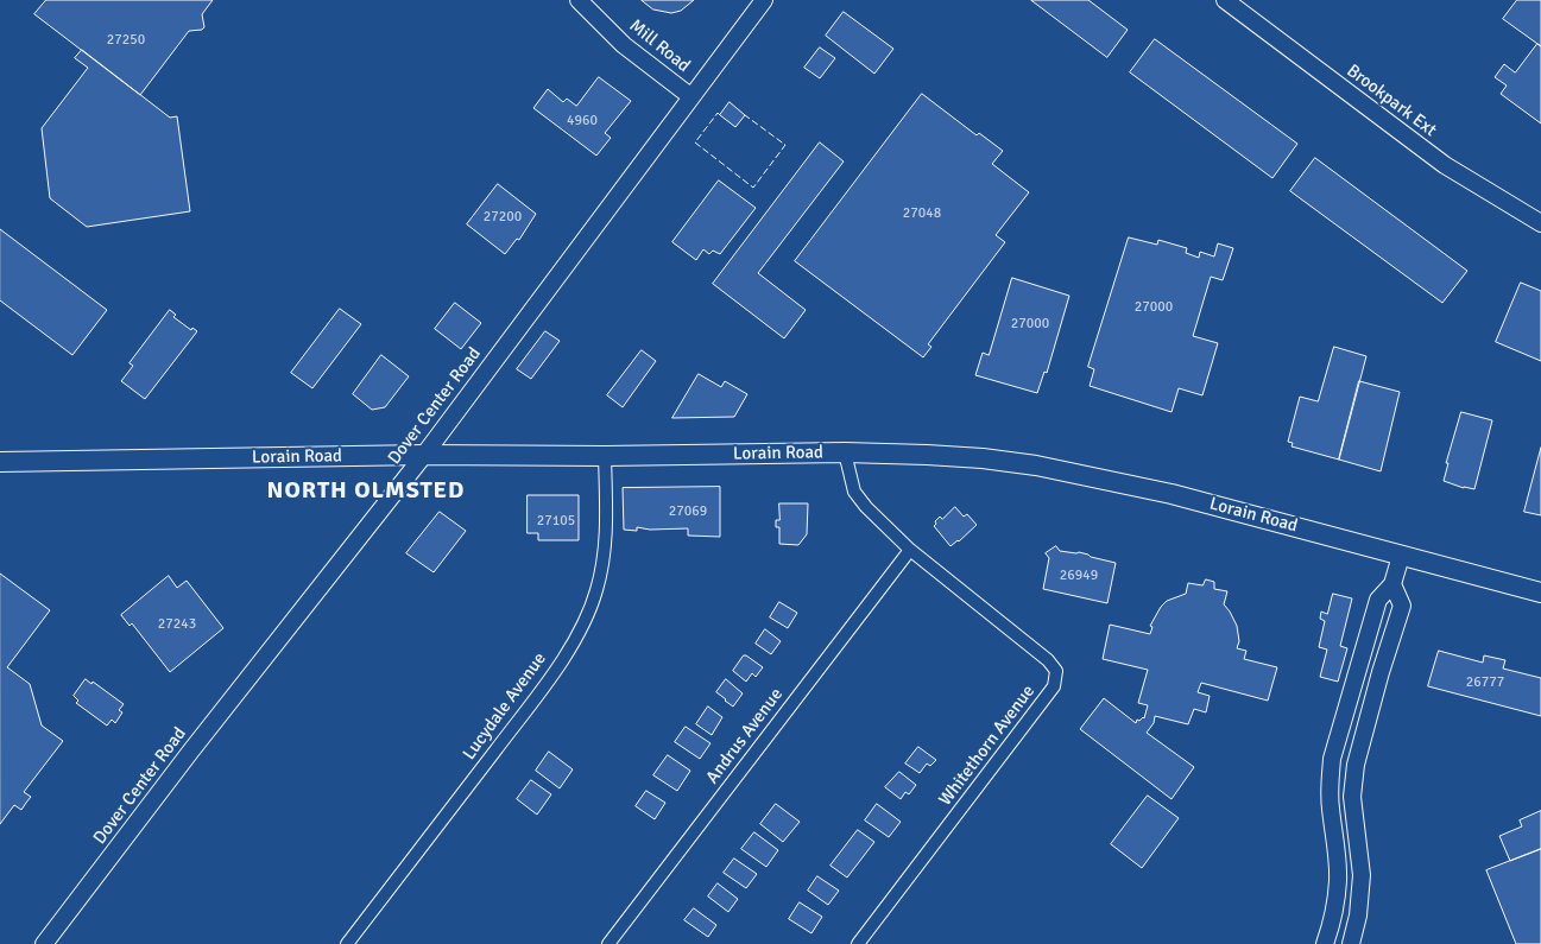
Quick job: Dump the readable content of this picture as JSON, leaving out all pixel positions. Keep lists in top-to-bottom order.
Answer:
{
  "streets": {
    "main road": ["Lorain Road"],
    "street": [
      "Mill Road",
      "Brookpark Ext",
      "Dover Center Road",
      "Lucydale Avenue",
      "Andrus Avenue",
      "Whitethorn Avenue"
    ]
  },
  "crossings": [
    ["Mill Road", "Dover Center Road"],
    ["Dover Center Road", "Lorain Road"],
    ["Lorain Road", "Lucydale Avenue"],
    ["Lorain Road", "Whitethorn Avenue"],
    ["Andrus Avenue", "Whitethorn Avenue"]
  ],
  "districts": ["NORTH OLMSTED"],
  "house_numbers": [
    "27250",
    "4960",
    "27048",
    "27200",
    "27000",
    "27000",
    "27069",
    "27105",
    "26949",
    "27243",
    "26777"
  ]
}
